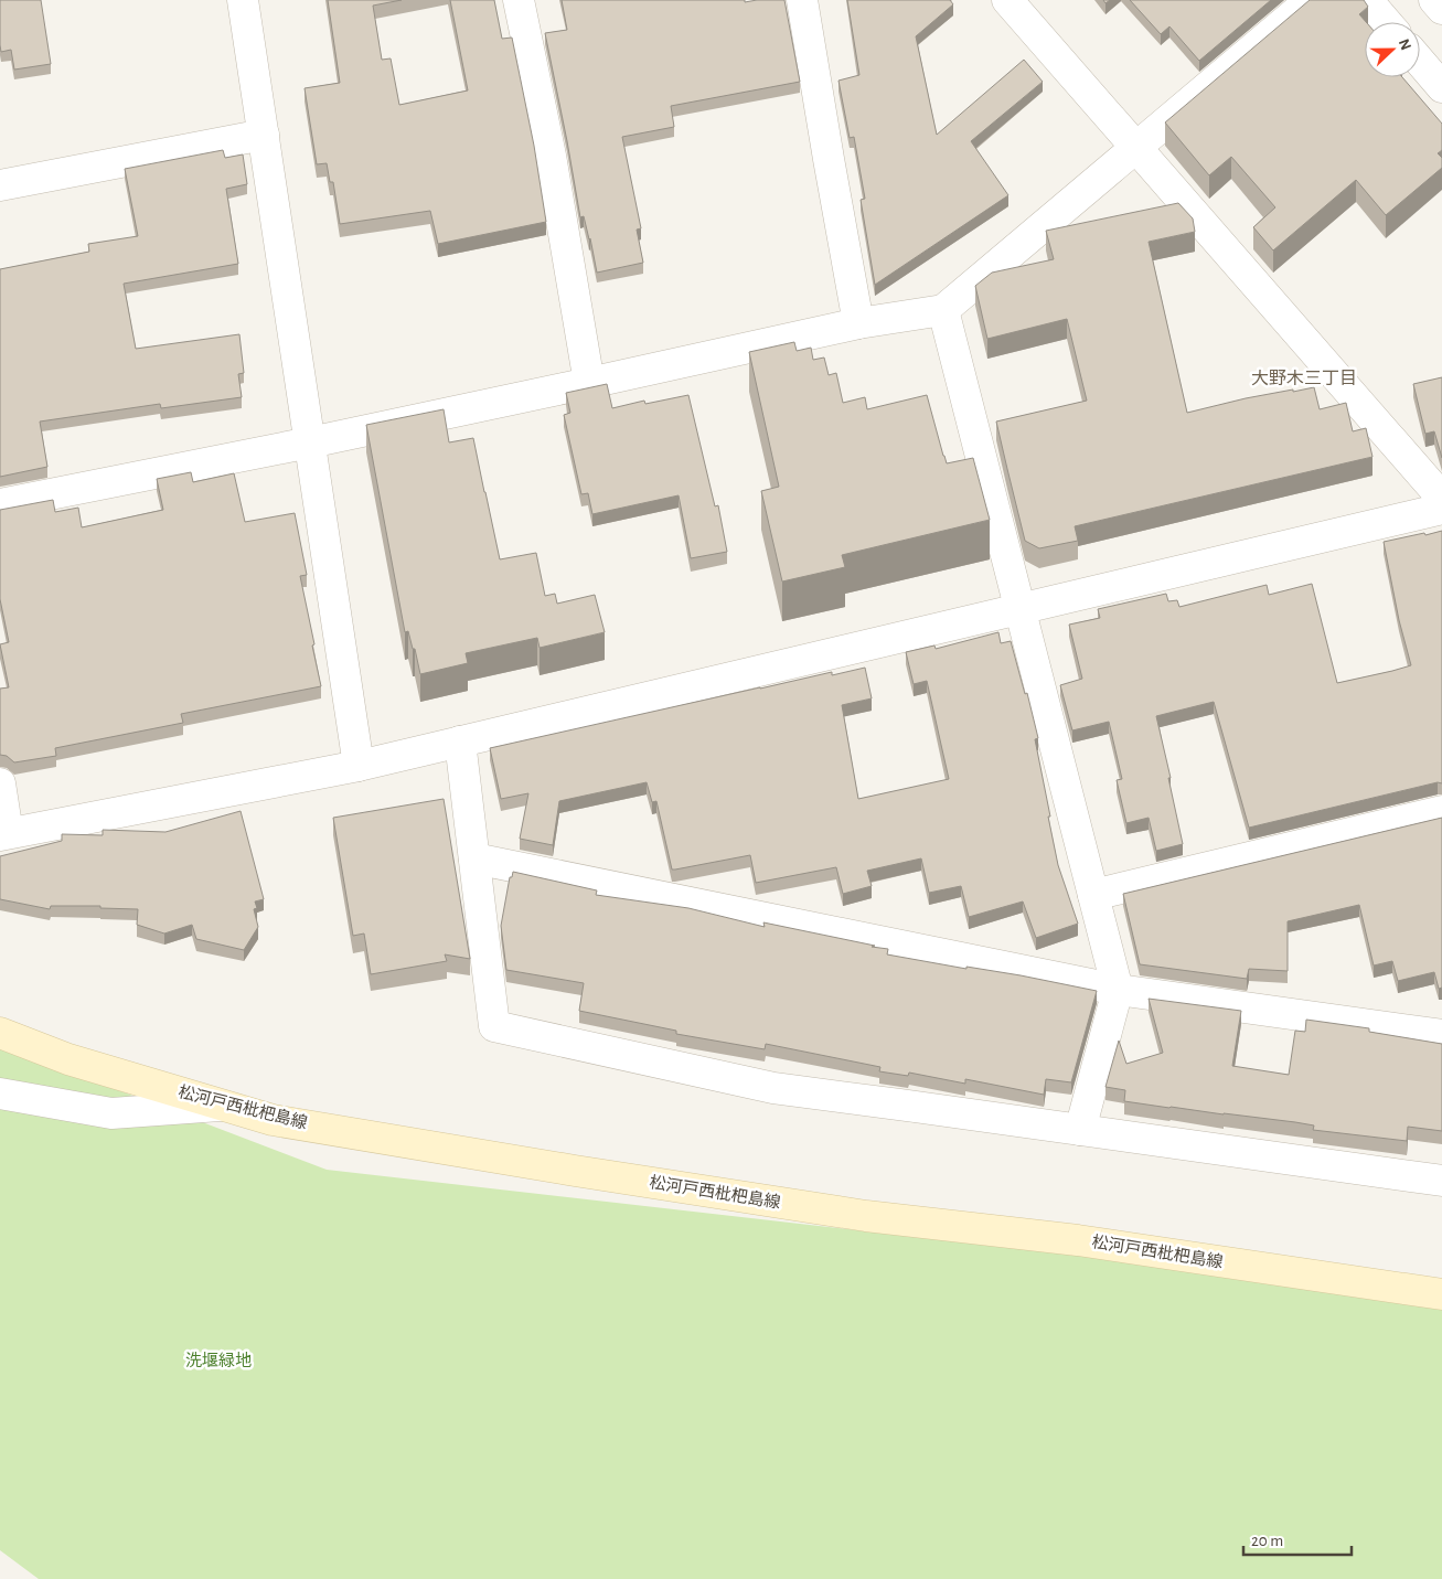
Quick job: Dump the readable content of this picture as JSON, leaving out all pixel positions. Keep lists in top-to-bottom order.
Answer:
{
  "streets": {
    "main road": ["松河戸西枇杷島線"]
  },
  "districts": ["大野木三丁目"],
  "parks": ["洗堰緑地"],
  "scale_bar": "20 m",
  "north": "right"
}
